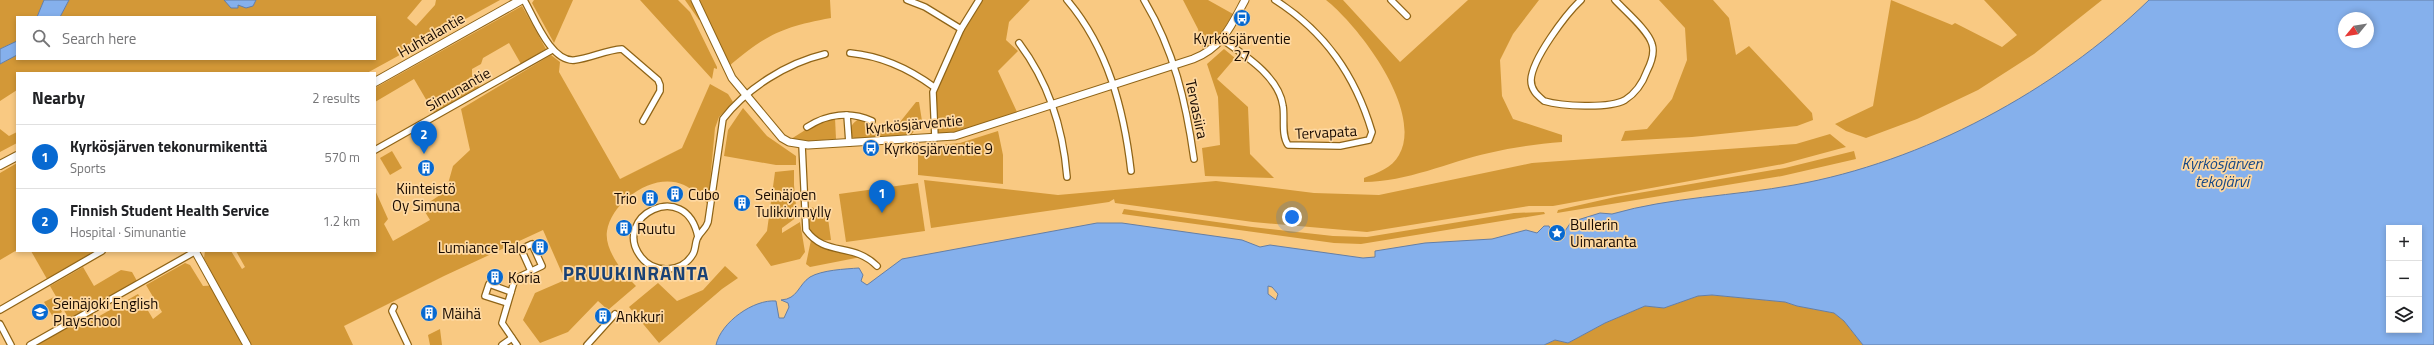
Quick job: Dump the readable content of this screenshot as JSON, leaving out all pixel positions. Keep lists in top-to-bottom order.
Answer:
{
  "streets": {
    "main road": ["Huhtalantie"],
    "street": [
      "Simunantie",
      "Tervasiira",
      "Kyrkösjärventie",
      "Tervapata"
    ]
  },
  "crossings": [
    ["Tervasiira", "Kyrkösjärventie"],
    ["Kyrkösjärventie", "Tervapata"]
  ],
  "districts": ["PRUUKINRANTA"],
  "water": ["Kyrkösjärven tekojärvi"],
  "places": {
    "bus stop": ["Kyrkösjärventie 27", "Kyrkösjärventie 9"],
    "building": [
      "Kiinteistö Oy Simuna",
      "Cubo",
      "Trio",
      "Seinäjoen Tulikivimylly",
      "Ruutu",
      "Lumiance Talo",
      "Koria",
      "Mäihä",
      "Ankkuri"
    ],
    "place": ["Bullerin Uimaranta"],
    "school or university": ["Seinäjoki English Playschool"]
  },
  "north": "bottom left",
  "page": {
    "search": "Search here",
    "heading": ["Nearby", "2 results"],
    "pins": ["2", "1"],
    "list": [
      {
        "mark": "1",
        "name": "Kyrkösjärven tekonurmikenttä",
        "note": "Sports",
        "value": "570 m"
      },
      {
        "mark": "2",
        "name": "Finnish Student Health Service",
        "note": "Hospital · Simunantie",
        "value": "1.2 km"
      }
    ],
    "map_buttons": ["+", "−"]
  }
}
